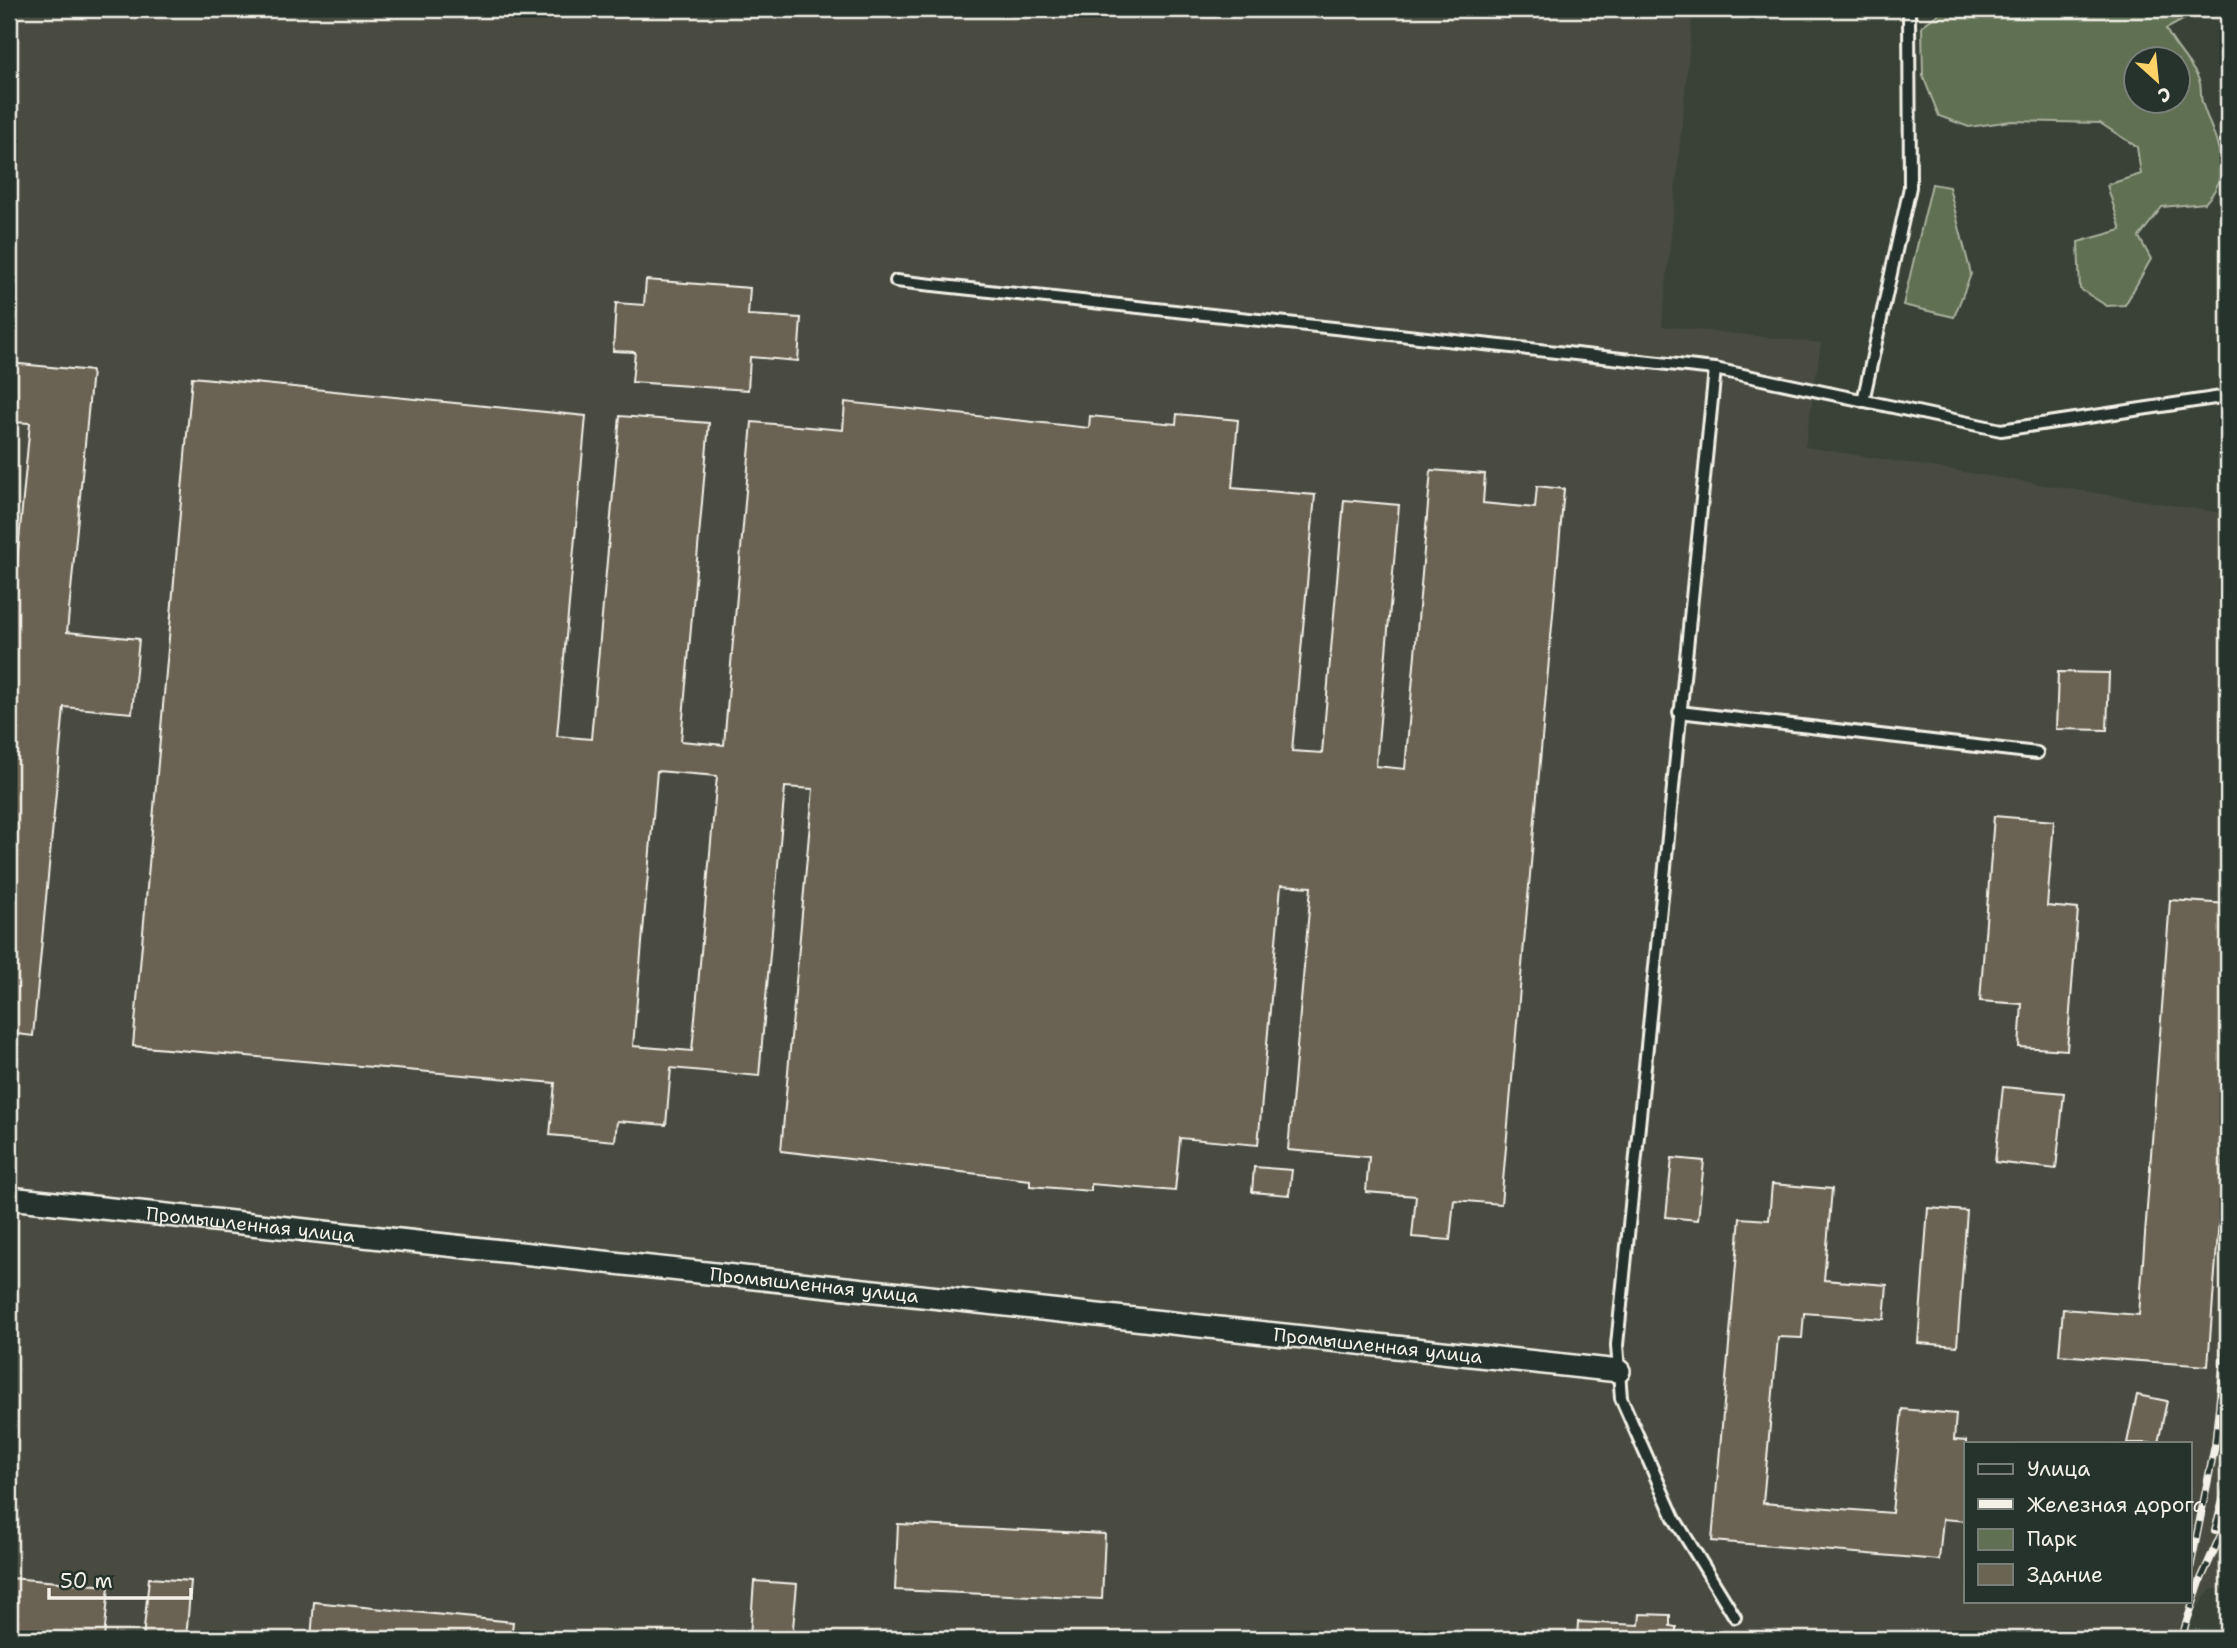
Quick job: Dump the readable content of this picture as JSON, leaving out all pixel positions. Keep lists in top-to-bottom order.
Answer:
{
  "streets": {
    "street": ["Промышленная улица"]
  },
  "legend": [
    "Улица",
    "Железная дорога",
    "Парк",
    "Здание"
  ],
  "scale_bar": "50 m",
  "north": "bottom right"
}
